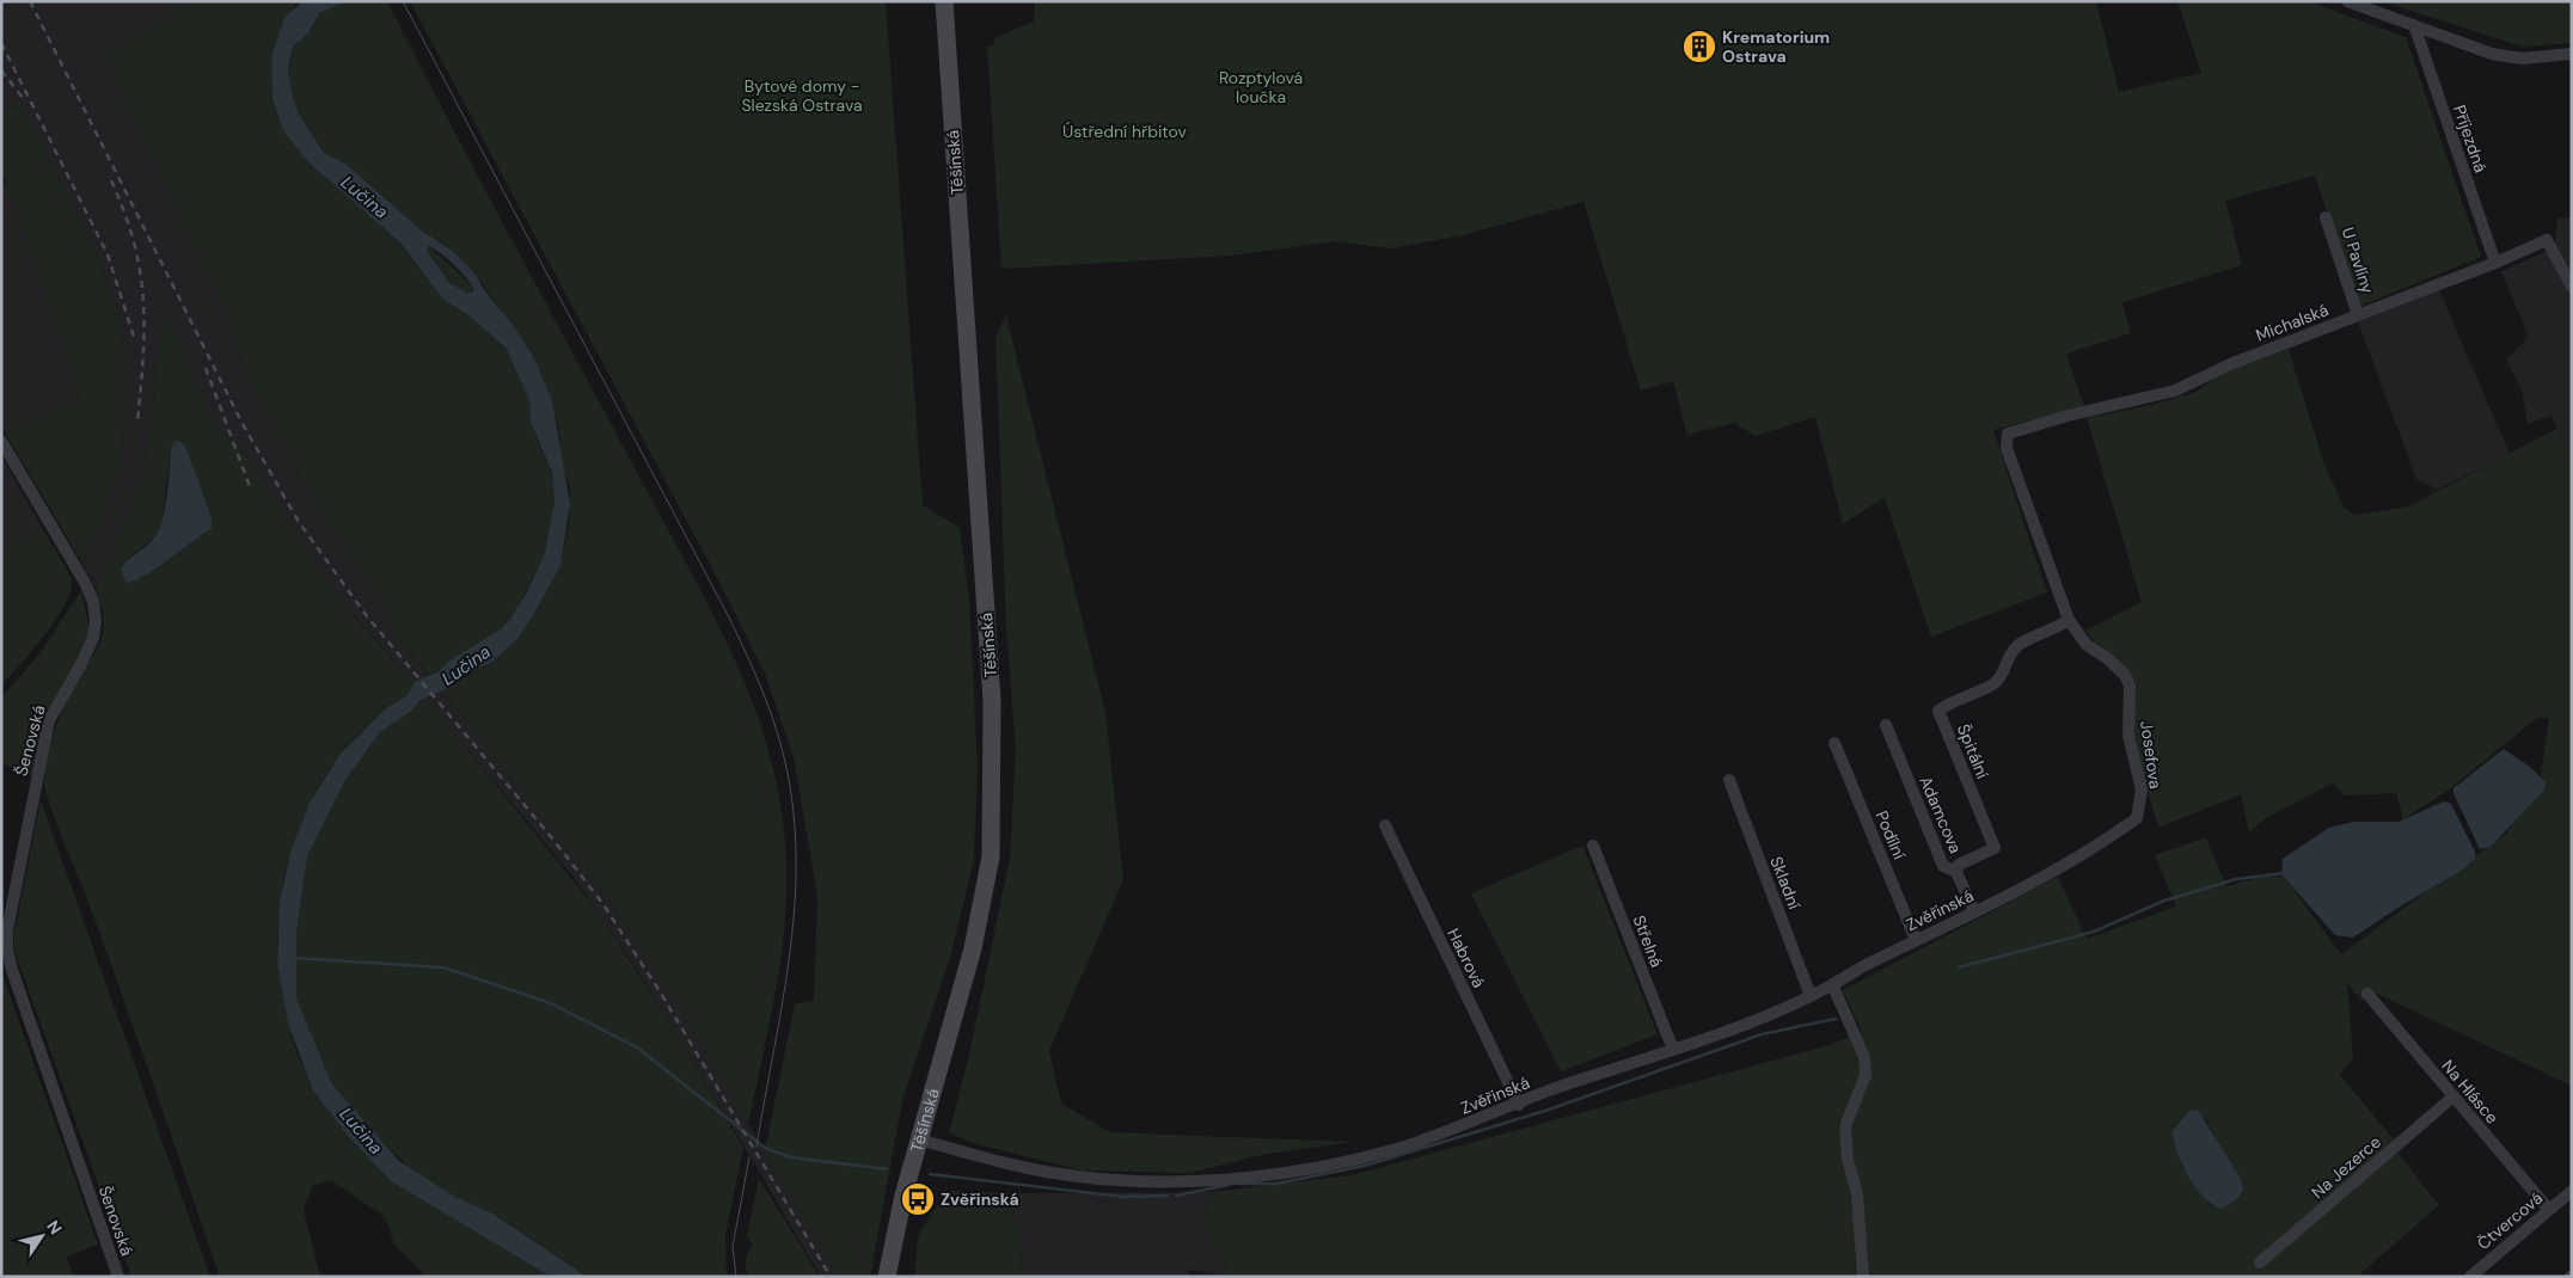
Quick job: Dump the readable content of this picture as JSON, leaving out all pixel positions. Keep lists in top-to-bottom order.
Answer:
{
  "streets": {
    "main road": ["Těšínská"],
    "street": [
      "Příjezdná",
      "U Pavlíny",
      "Michalská",
      "Šenovská",
      "Špitální",
      "Josefova",
      "Adamcova",
      "Podílní",
      "Skladní",
      "Zvěřinská",
      "Střelná",
      "Habrová",
      "Na Hlásce",
      "Na Jezerce",
      "Čtvercová"
    ]
  },
  "crossings": [
    ["Příjezdná", "Michalská"],
    ["Těšínská", "Zvěřinská"],
    ["U Pavlíny", "Michalská"],
    ["Michalská", "Josefova"],
    ["Špitální", "Josefova"],
    ["Špitální", "Adamcova"],
    ["Josefova", "Zvěřinská"],
    ["Adamcova", "Zvěřinská"],
    ["Podílní", "Zvěřinská"],
    ["Skladní", "Zvěřinská"],
    ["Zvěřinská", "Střelná"],
    ["Zvěřinská", "Habrová"],
    ["Na Hlásce", "Na Jezerce"],
    ["Na Hlásce", "Čtvercová"]
  ],
  "water": ["Lučina"],
  "parks": ["Rozptylová loučka", "Bytové domy - Slezská Ostrava", "Ústřední hřbitov"],
  "places": {
    "building": ["Krematorium Ostrava"],
    "bus stop": ["Zvěřinská"]
  },
  "north": "top right"
}
